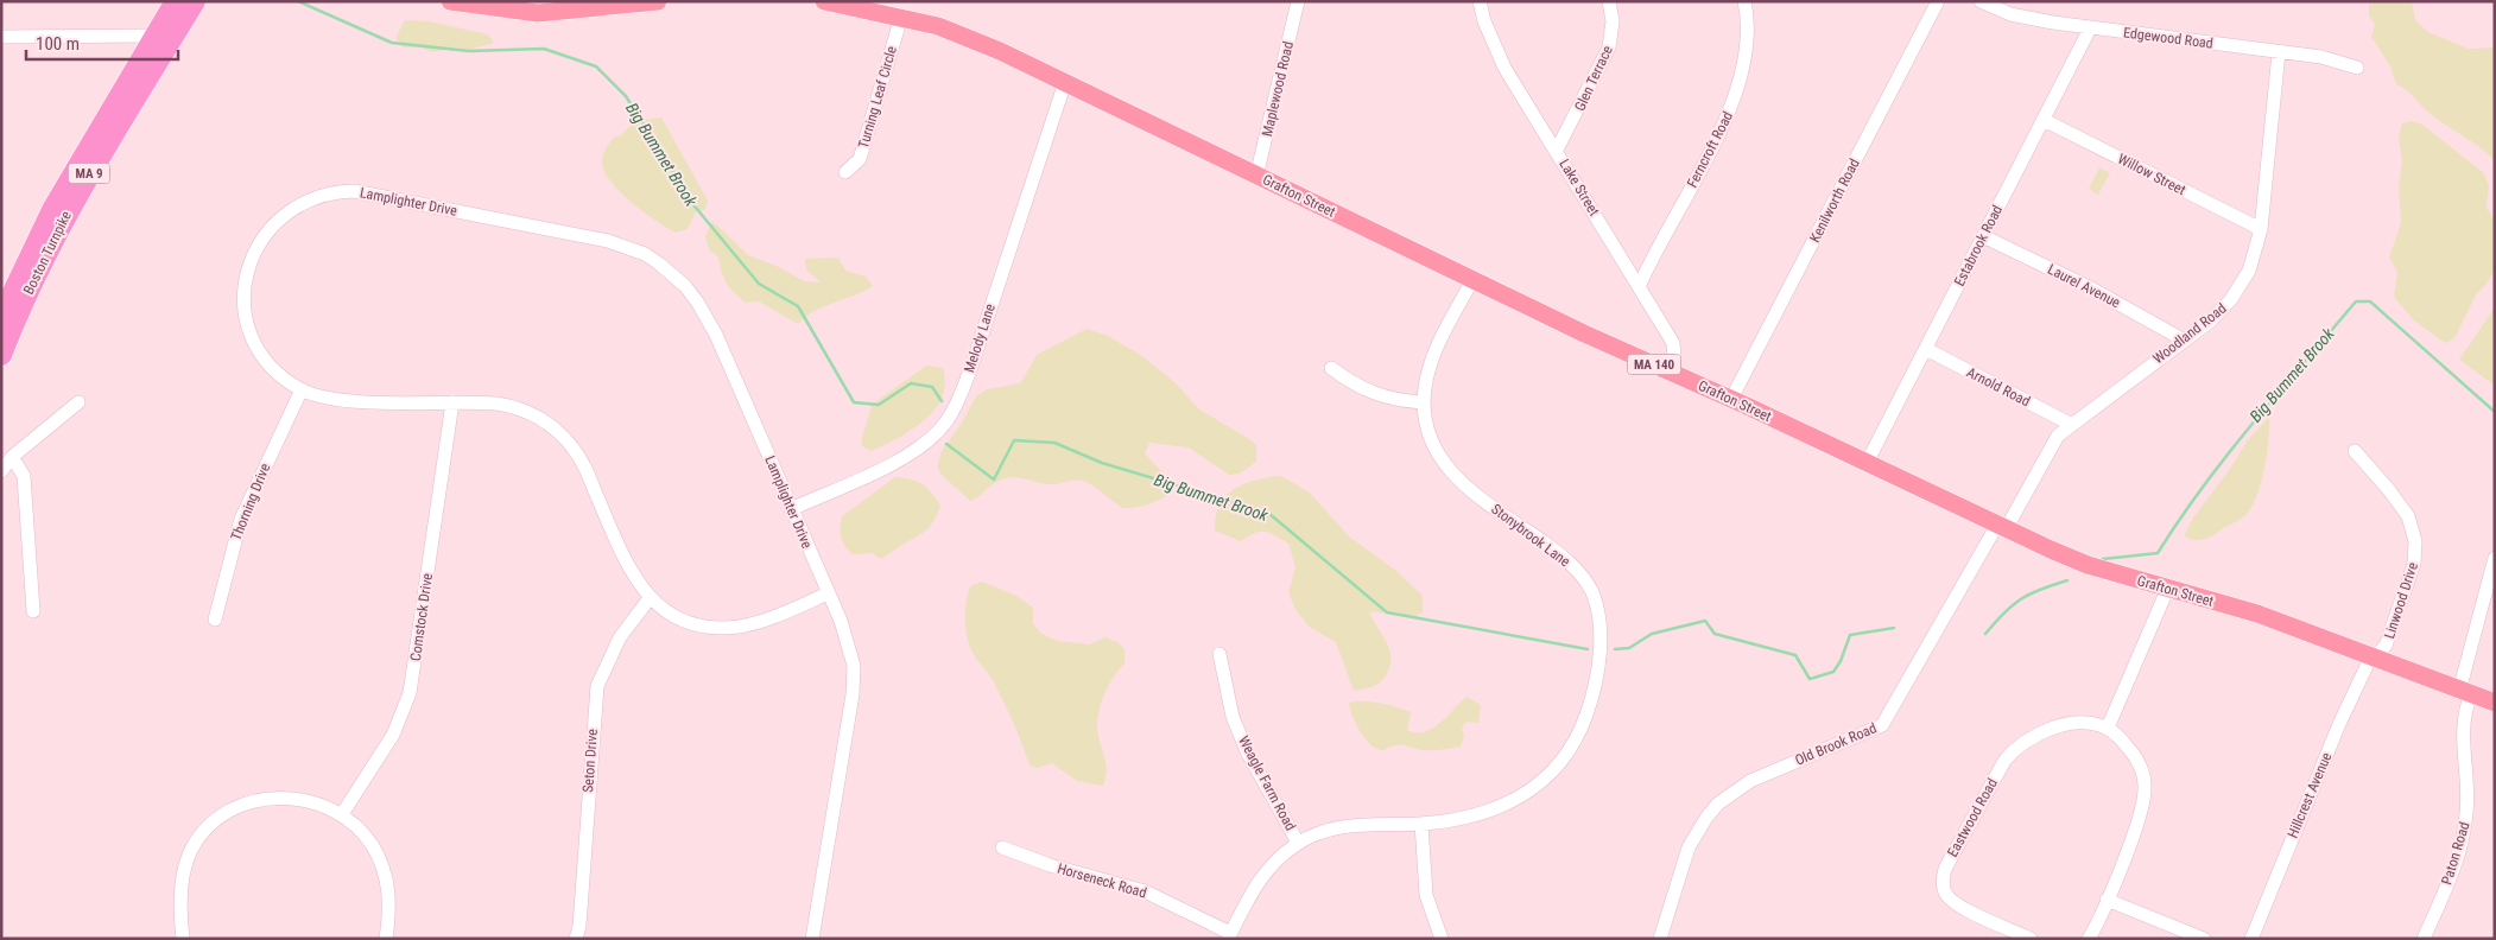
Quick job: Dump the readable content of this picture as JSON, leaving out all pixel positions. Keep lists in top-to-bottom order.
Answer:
{
  "streets": {
    "highway": ["MA 9", "Boston Turnpike"],
    "main road": ["Grafton Street", "MA 140"],
    "street": [
      "Edgewood Road",
      "Glen Terrace",
      "Maplewood Road",
      "Turning Leaf Circle",
      "Ferncroft Road",
      "Willow Street",
      "Lake Street",
      "Kenilworth Road",
      "Lamplighter Drive",
      "Estabrook Road",
      "Laurel Avenue",
      "Woodland Road",
      "Melody Lane",
      "Arnold Road",
      "Thorning Drive",
      "Stonybrook Lane",
      "Linwood Drive",
      "Comstock Drive",
      "Old Brook Road",
      "Seton Drive",
      "Weagle Farm Road",
      "Hillcrest Avenue",
      "Eastwood Road",
      "Paton Road",
      "Horseneck Road"
    ]
  },
  "crossings": [
    ["Edgewood Road", "Estabrook Road"],
    ["Edgewood Road", "Woodland Road"],
    ["Glen Terrace", "Lake Street"],
    ["Maplewood Road", "Grafton Street"],
    ["Turning Leaf Circle", "Grafton Street"],
    ["Ferncroft Road", "Lake Street"],
    ["Willow Street", "Estabrook Road"],
    ["Willow Street", "Woodland Road"],
    ["Lake Street", "Grafton Street"],
    ["Grafton Street", "Kenilworth Road"],
    ["Grafton Street", "Estabrook Road"],
    ["Grafton Street", "Woodland Road"],
    ["Grafton Street", "Melody Lane"],
    ["Grafton Street", "Stonybrook Lane"],
    ["Grafton Street", "Linwood Drive"],
    ["Grafton Street", "Old Brook Road"],
    ["Grafton Street", "Hillcrest Avenue"],
    ["Grafton Street", "Paton Road"],
    ["Lamplighter Drive", "Melody Lane"],
    ["Lamplighter Drive", "Thorning Drive"],
    ["Lamplighter Drive", "Comstock Drive"],
    ["Lamplighter Drive", "Seton Drive"],
    ["Estabrook Road", "Laurel Avenue"],
    ["Estabrook Road", "Arnold Road"],
    ["Laurel Avenue", "Woodland Road"],
    ["Woodland Road", "Arnold Road"],
    ["Woodland Road", "Old Brook Road"],
    ["Stonybrook Lane", "Weagle Farm Road"],
    ["Stonybrook Lane", "Horseneck Road"],
    ["Linwood Drive", "Hillcrest Avenue"]
  ],
  "water": ["Big Bummet Brook"],
  "scale_bar": "100 m"
}
